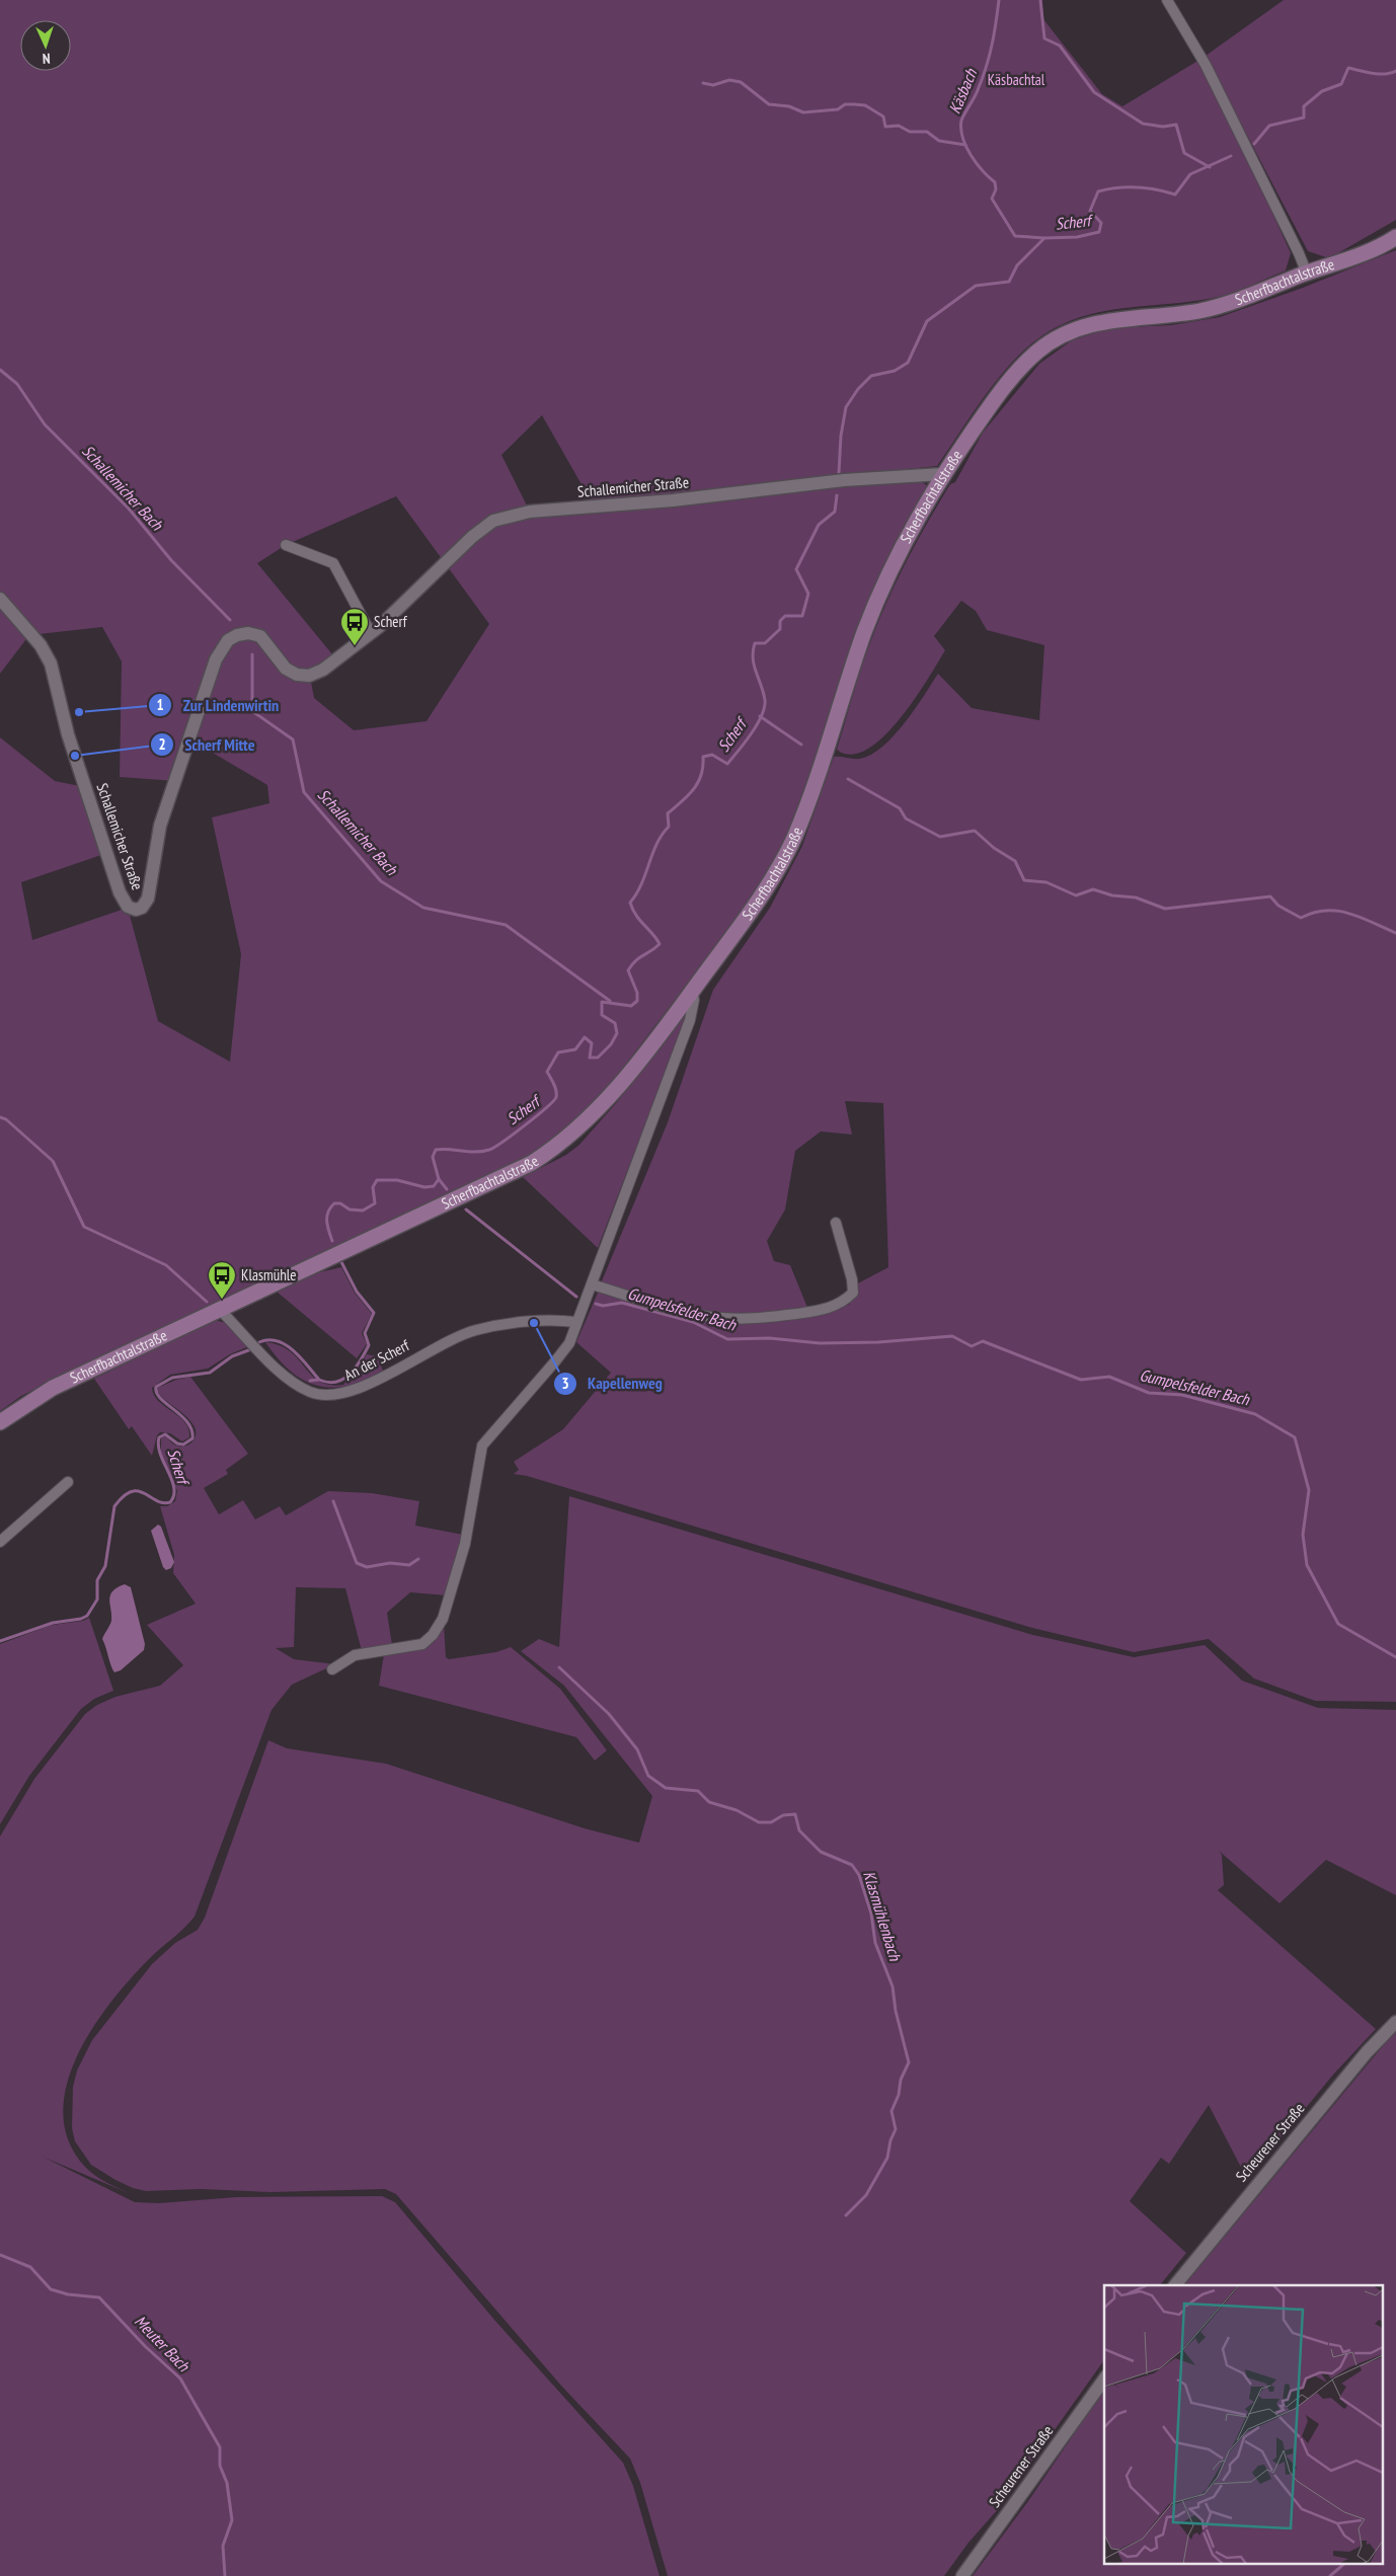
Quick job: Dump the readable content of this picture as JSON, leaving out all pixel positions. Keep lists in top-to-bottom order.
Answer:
{
  "streets": {
    "main road": ["Scherfbachtalstraße"],
    "street": ["Schallemicher Straße", "An der Scherf", "Scheurener Straße"]
  },
  "crossings": [
    ["Scherfbachtalstraße", "Schallemicher Straße"],
    ["Scherfbachtalstraße", "An der Scherf"]
  ],
  "water": [
    "Käsbach",
    "Scherf",
    "Schallemicher Bach",
    "Gumpelsfelder Bach",
    "Klasmühlenbach",
    "Meuter Bach"
  ],
  "parks": ["Käsbachtal"],
  "places": {
    "bus stop": ["Scherf", "Klasmühle"],
    "other": ["Zur Lindenwirtin", "Scherf Mitte", "Kapellenweg"]
  },
  "north": "bottom"
}
